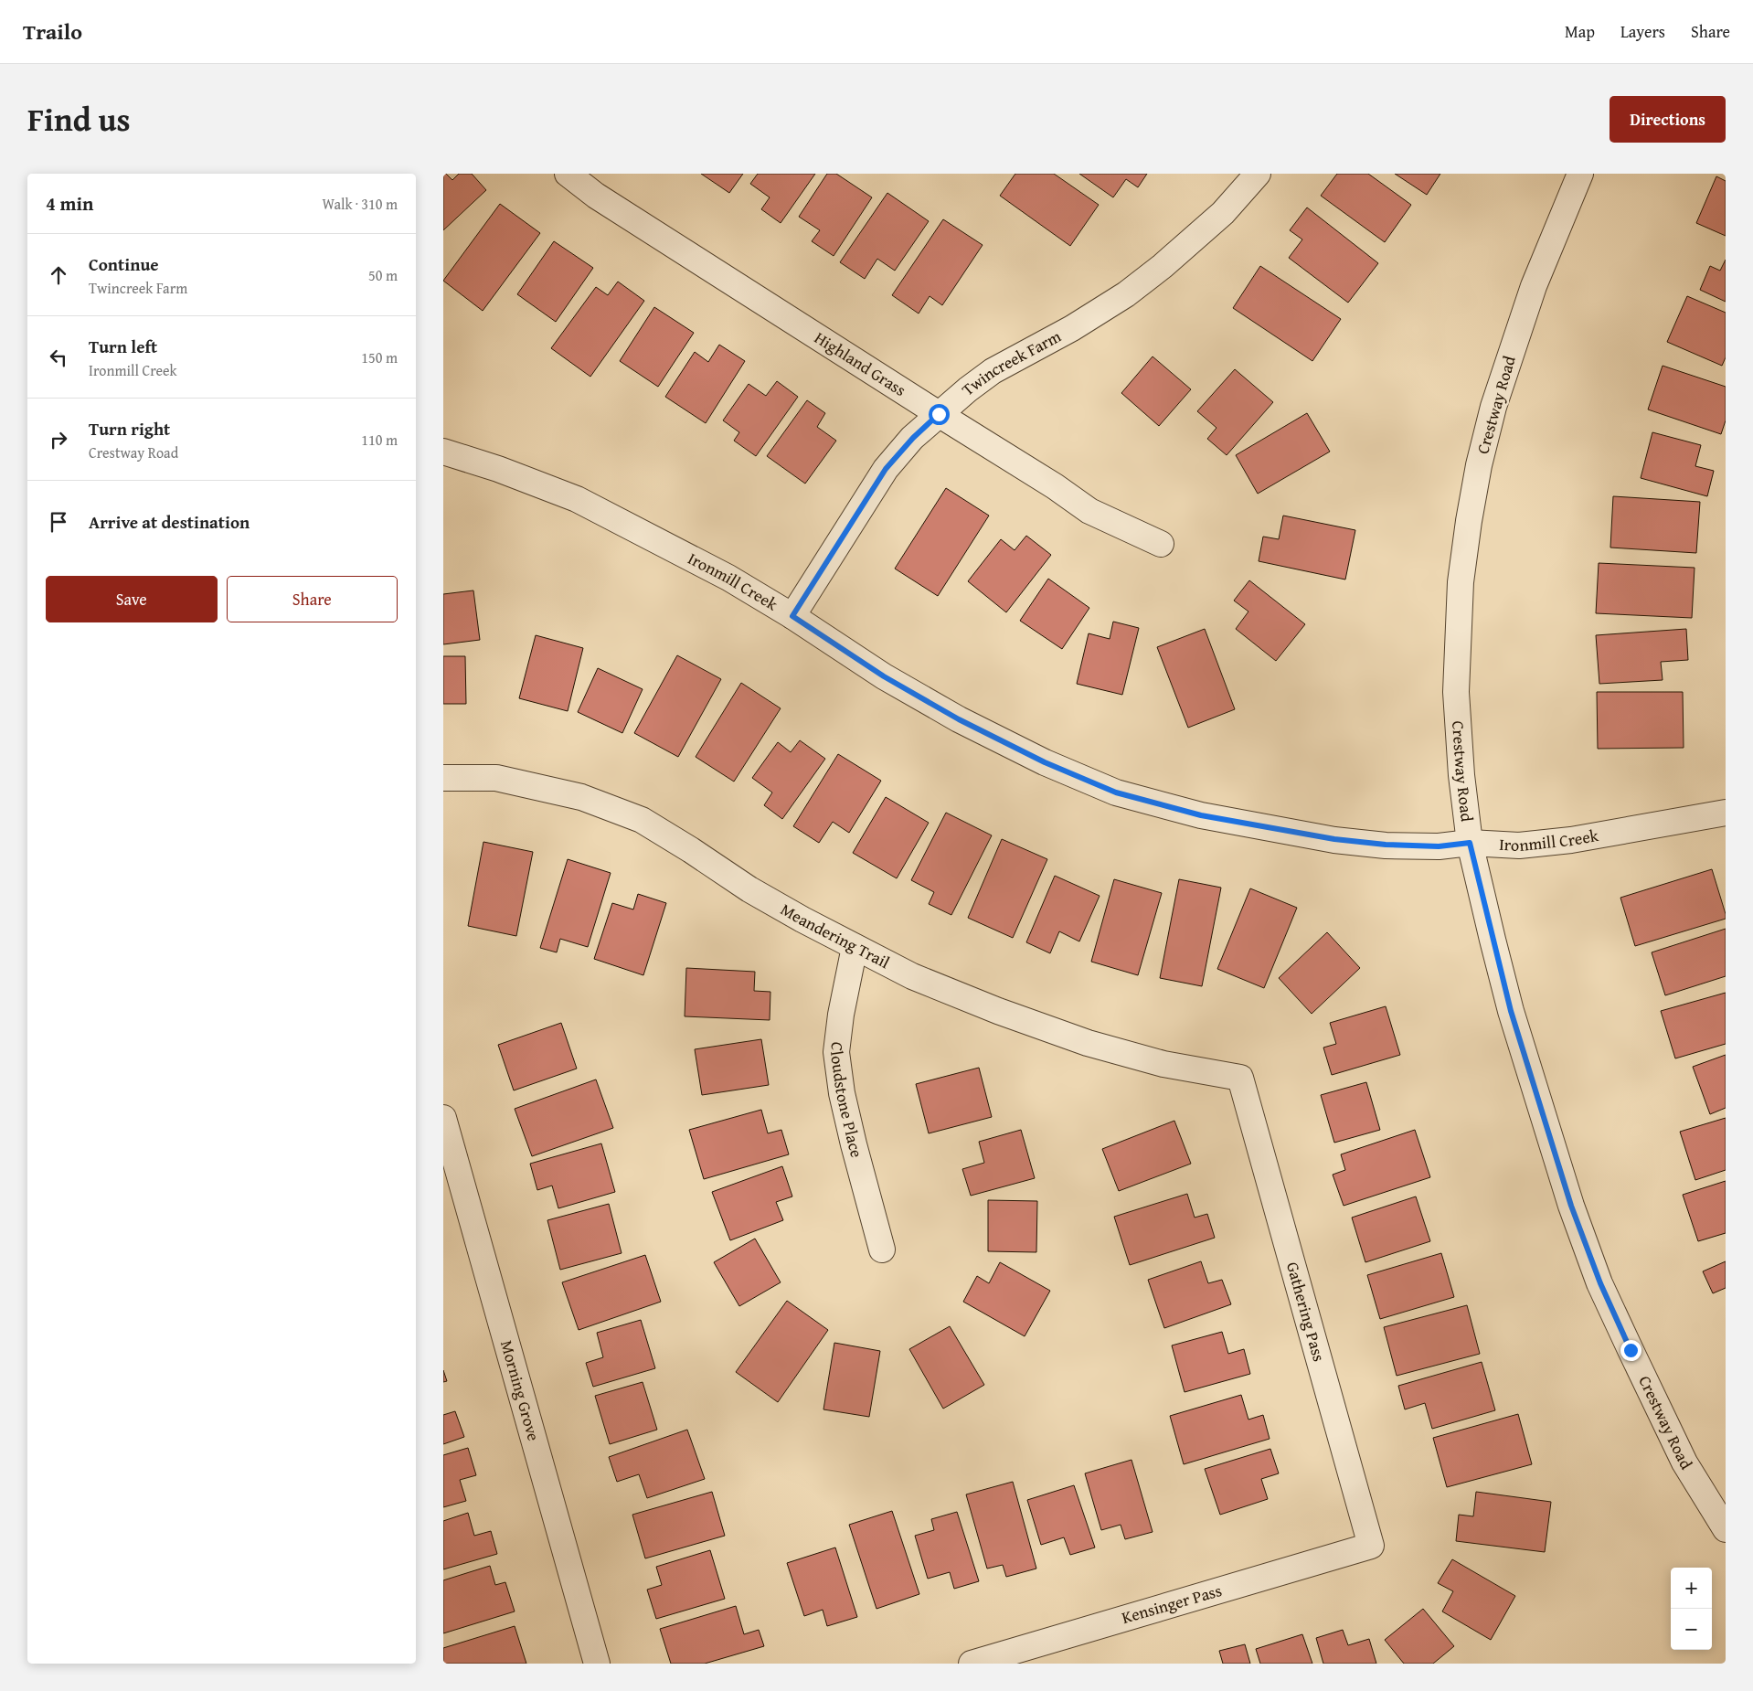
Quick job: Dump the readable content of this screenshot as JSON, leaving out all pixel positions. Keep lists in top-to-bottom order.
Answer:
{
  "streets": {
    "street": [
      "Twincreek Farm",
      "Highland Grass",
      "Crestway Road",
      "Ironmill Creek",
      "Meandering Trail",
      "Cloudstone Place",
      "Gathering Pass",
      "Morning Grove",
      "Kensinger Pass"
    ]
  },
  "crossings": [
    ["Twincreek Farm", "Highland Grass"],
    ["Twincreek Farm", "Ironmill Creek"],
    ["Crestway Road", "Ironmill Creek"],
    ["Meandering Trail", "Cloudstone Place"],
    ["Meandering Trail", "Gathering Pass"],
    ["Gathering Pass", "Kensinger Pass"]
  ],
  "page": {
    "header": "Trailo",
    "nav": ["Map", "Layers", "Share"],
    "title": "Find us",
    "buttons": [
      "Directions",
      ["Save", "Share"]
    ],
    "heading": ["4 min", "Walk · 310 m"],
    "list": [
      ["Continue", "Twincreek Farm", "50 m"],
      ["Turn left", "Ironmill Creek", "150 m"],
      ["Turn right", "Crestway Road", "110 m"],
      "Arrive at destination"
    ],
    "map_buttons": ["+", "−"]
  }
}
